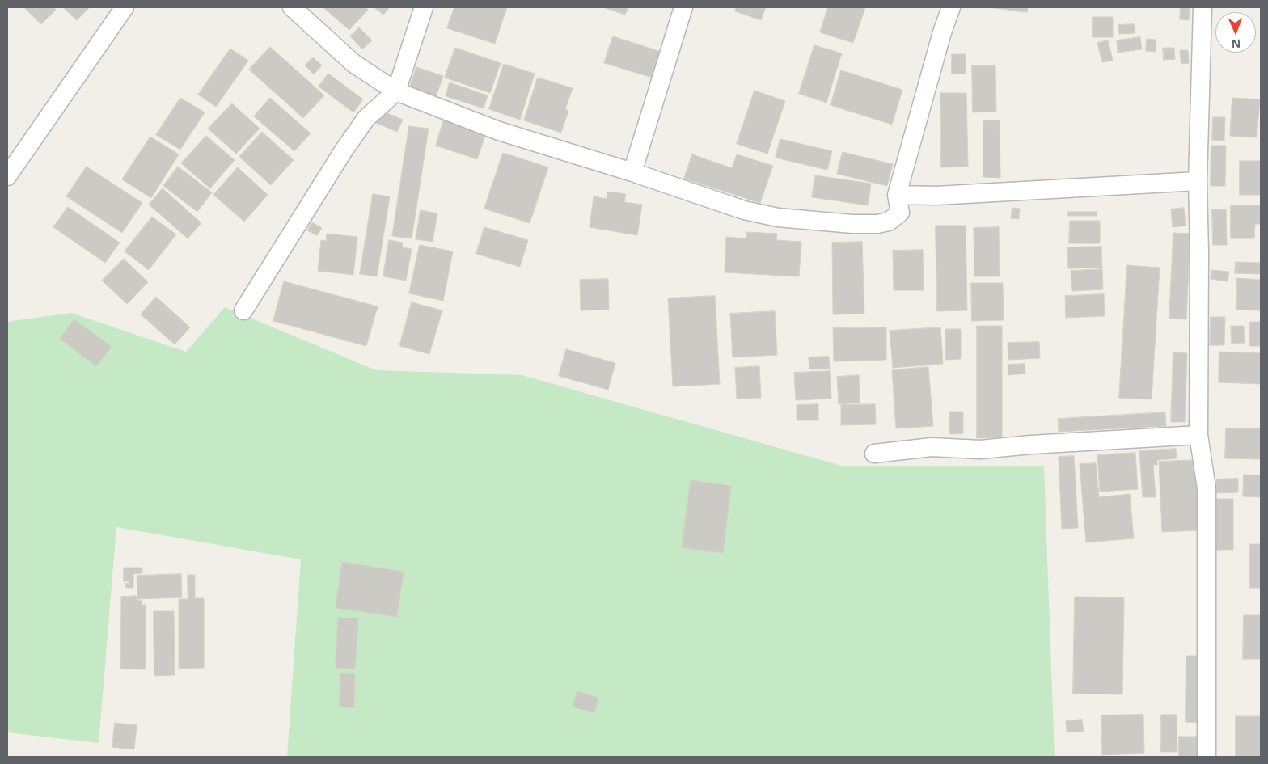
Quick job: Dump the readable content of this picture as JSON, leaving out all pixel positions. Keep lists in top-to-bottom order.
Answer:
{
  "north": "bottom"
}
